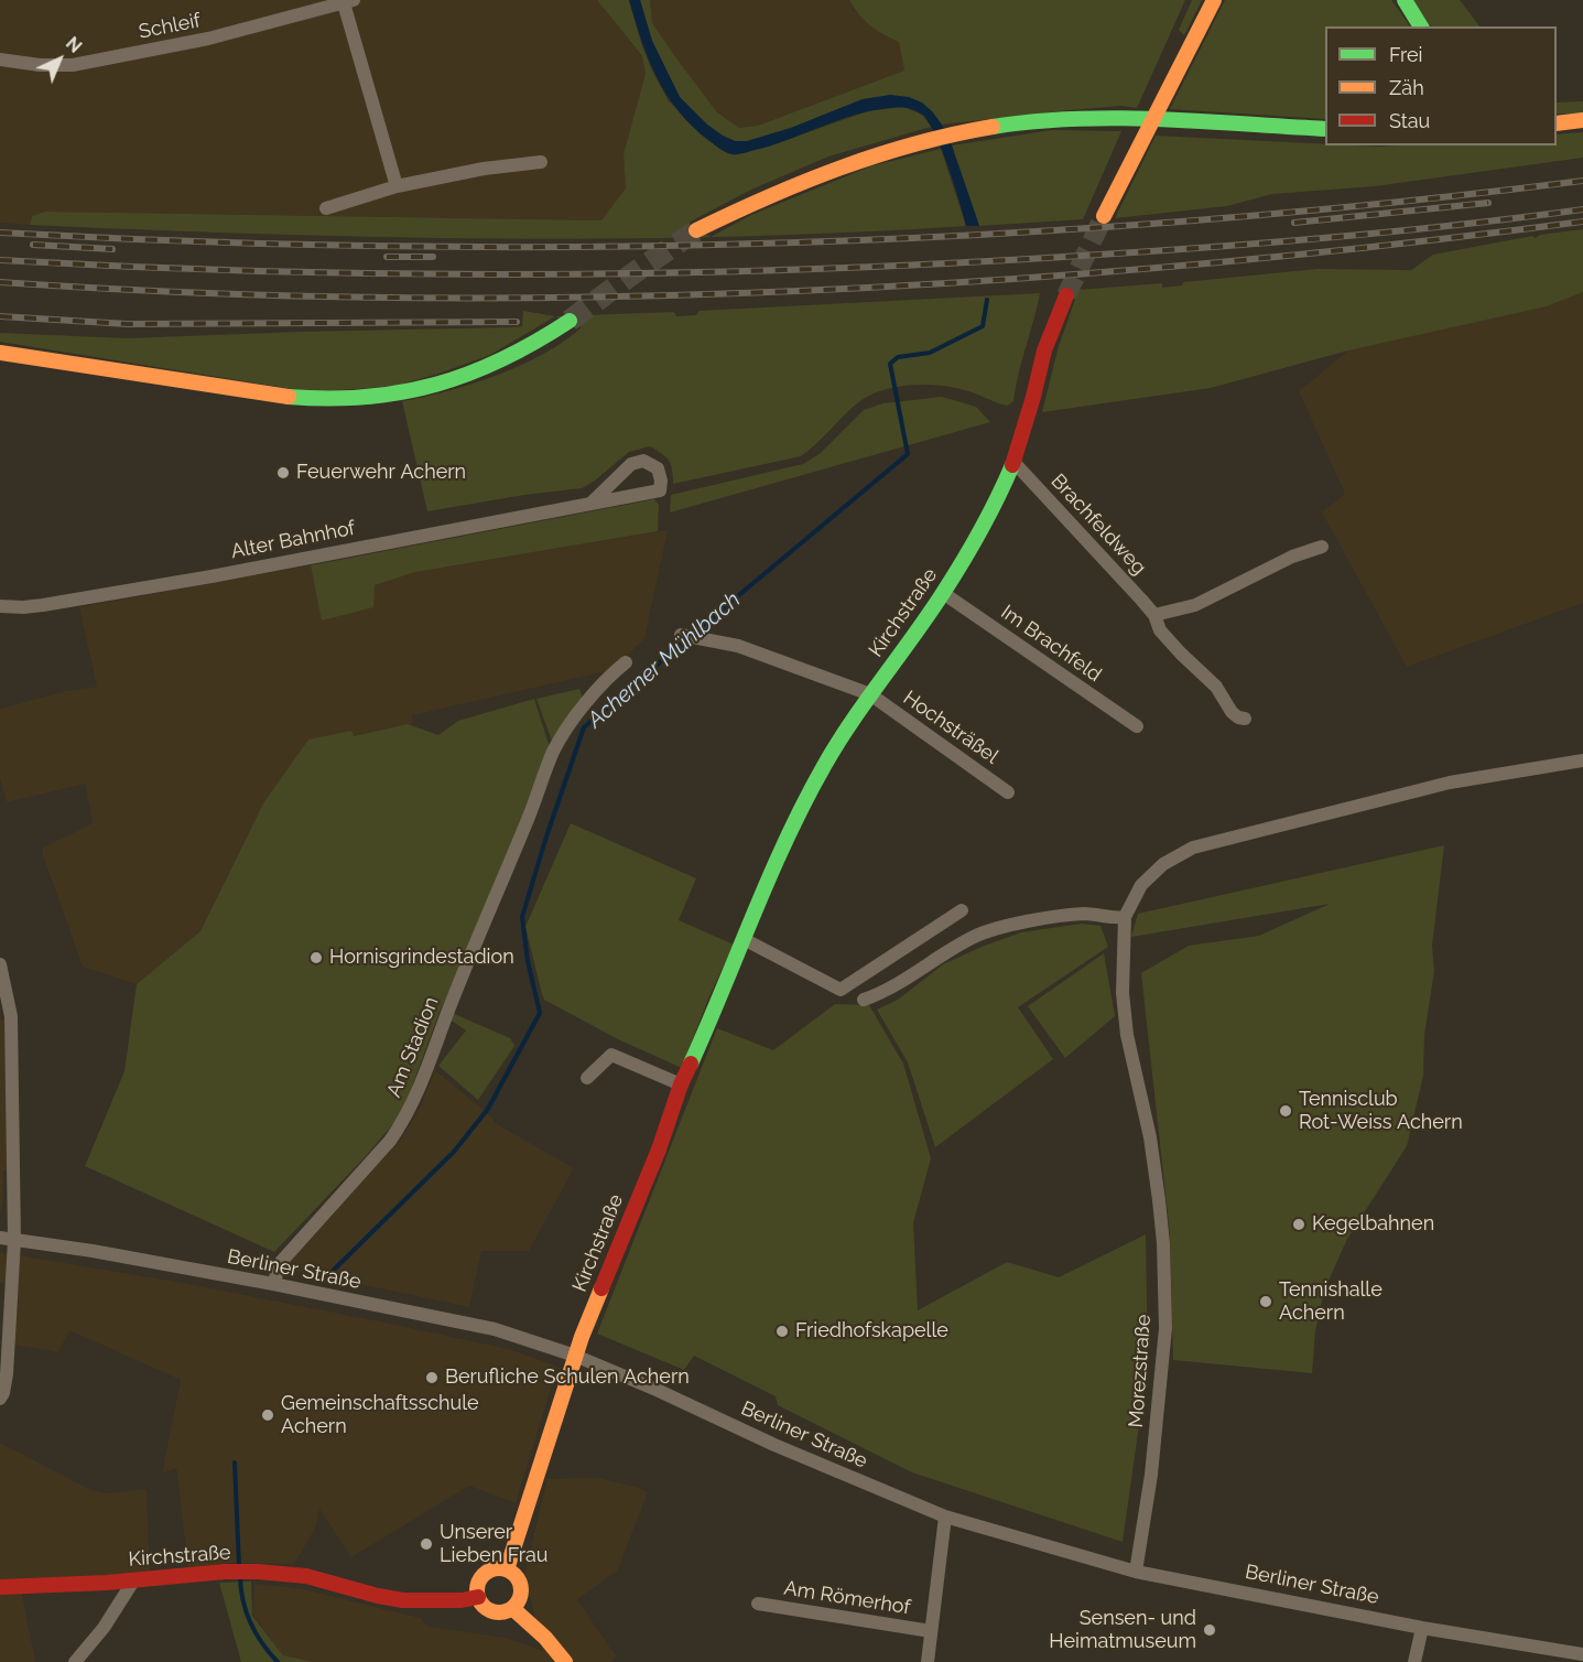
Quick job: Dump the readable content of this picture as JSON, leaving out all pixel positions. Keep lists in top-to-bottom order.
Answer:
{
  "streets": {
    "main road": ["Kirchstraße"],
    "street": [
      "Schleif",
      "Brachfeldweg",
      "Alter Bahnhof",
      "Im Brachfeld",
      "Hochsträßel",
      "Am Stadion",
      "Berliner Straße",
      "Morezstraße",
      "Am Römerhof"
    ]
  },
  "crossings": [
    ["Brachfeldweg", "Kirchstraße"],
    ["Kirchstraße", "Im Brachfeld"],
    ["Kirchstraße", "Hochsträßel"],
    ["Kirchstraße", "Berliner Straße"],
    ["Am Stadion", "Berliner Straße"],
    ["Berliner Straße", "Morezstraße"],
    ["Berliner Straße", "Am Römerhof"]
  ],
  "water": ["Acherner Mühlbach"],
  "places": [
    "Feuerwehr Achern",
    "Hornisgrindestadion",
    "Tennisclub Rot-Weiss Achern",
    "Kegelbahnen",
    "Tennishalle Achern",
    "Friedhofskapelle",
    "Berufliche Schulen Achern",
    "Gemeinschaftsschule Achern",
    "Unserer Lieben Frau",
    "Sensen- und Heimatmuseum"
  ],
  "legend": ["Frei", "Zäh", "Stau"],
  "north": "top right"
}
